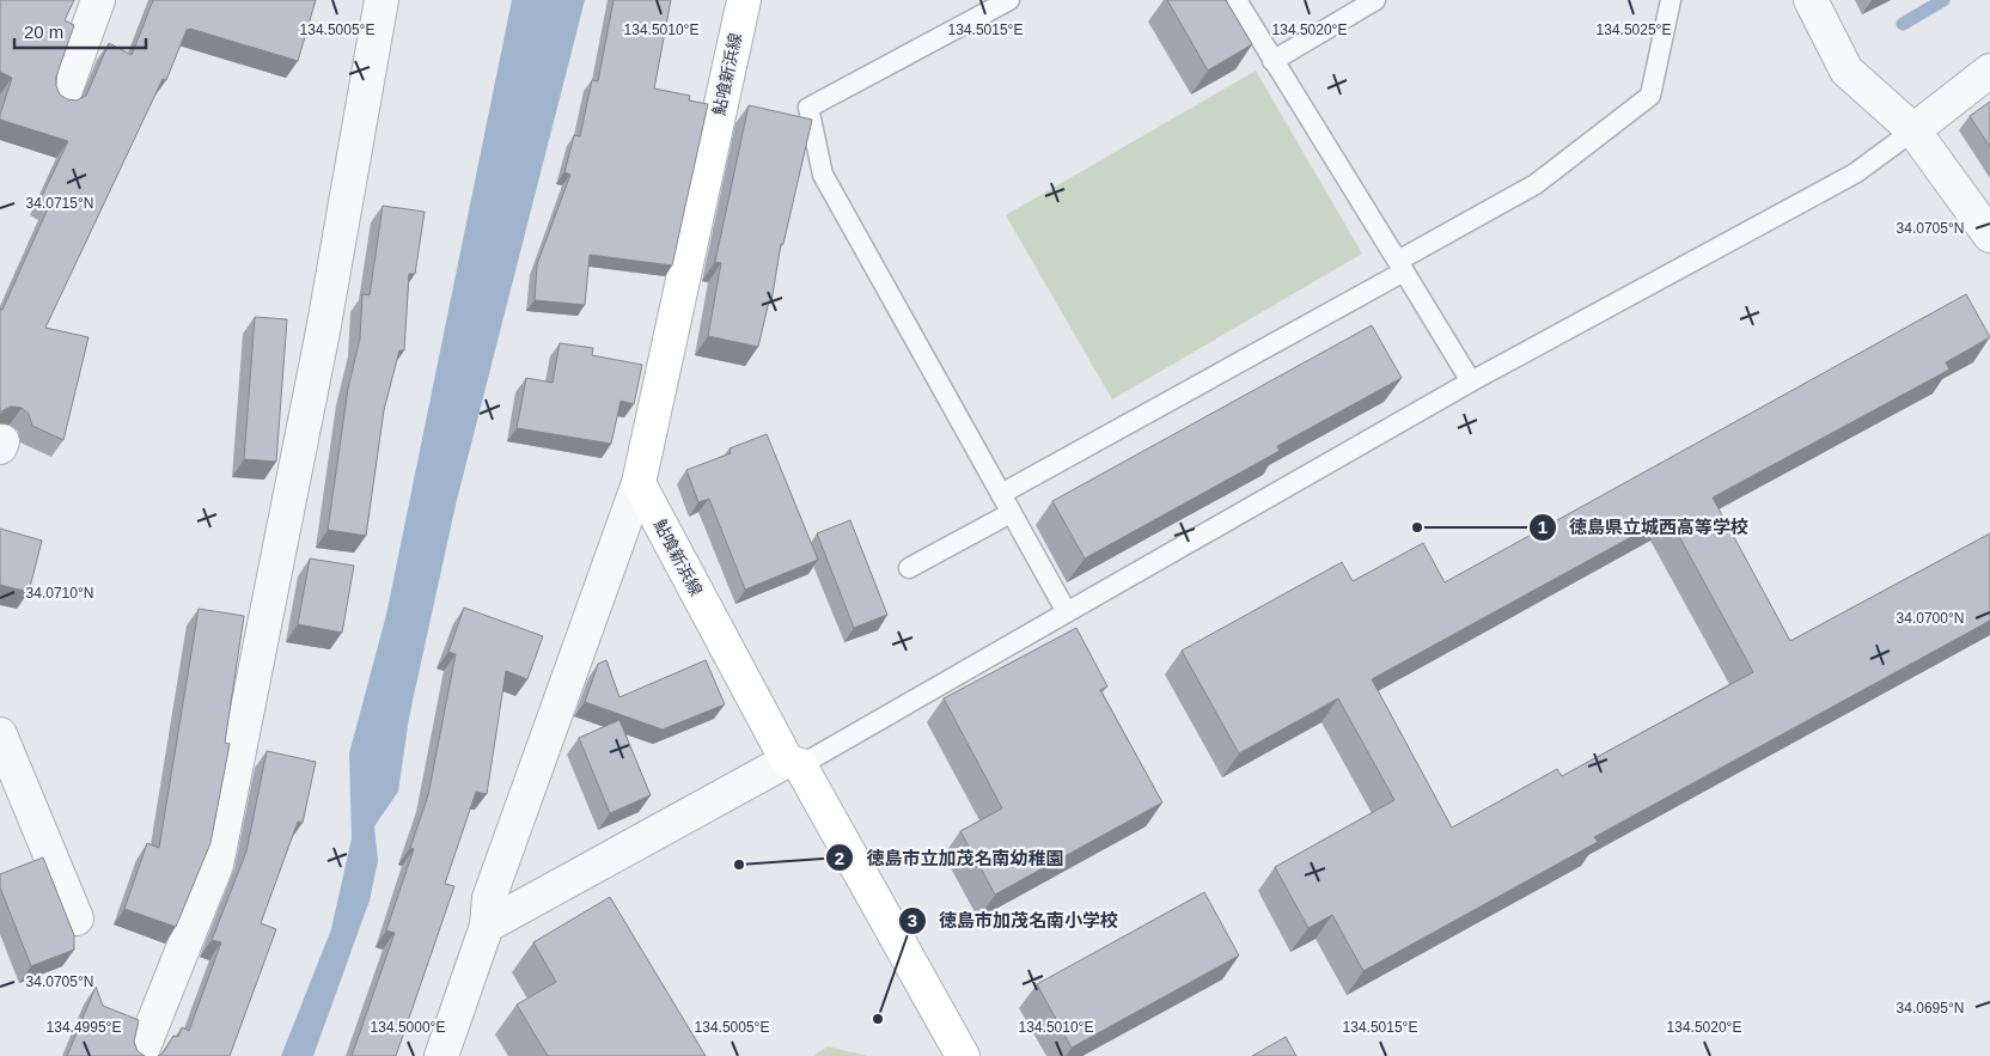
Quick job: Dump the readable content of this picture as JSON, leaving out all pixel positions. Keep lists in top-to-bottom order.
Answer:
{
  "streets": {
    "main road": ["鮎喰新浜線"]
  },
  "places": ["徳島県立城西高等学校", "徳島市立加茂名南幼稚園", "徳島市加茂名南小学校"],
  "scale_bar": "20 m",
  "coordinates": [
    "134.5005°E",
    "134.5015°E",
    "134.5020°E",
    "134.5010°E",
    "134.5025°E",
    "34.0715°N",
    "34.0705°N",
    "34.0710°N",
    "34.0700°N",
    "34.0695°N",
    "134.4995°E",
    "134.5000°E"
  ]
}
